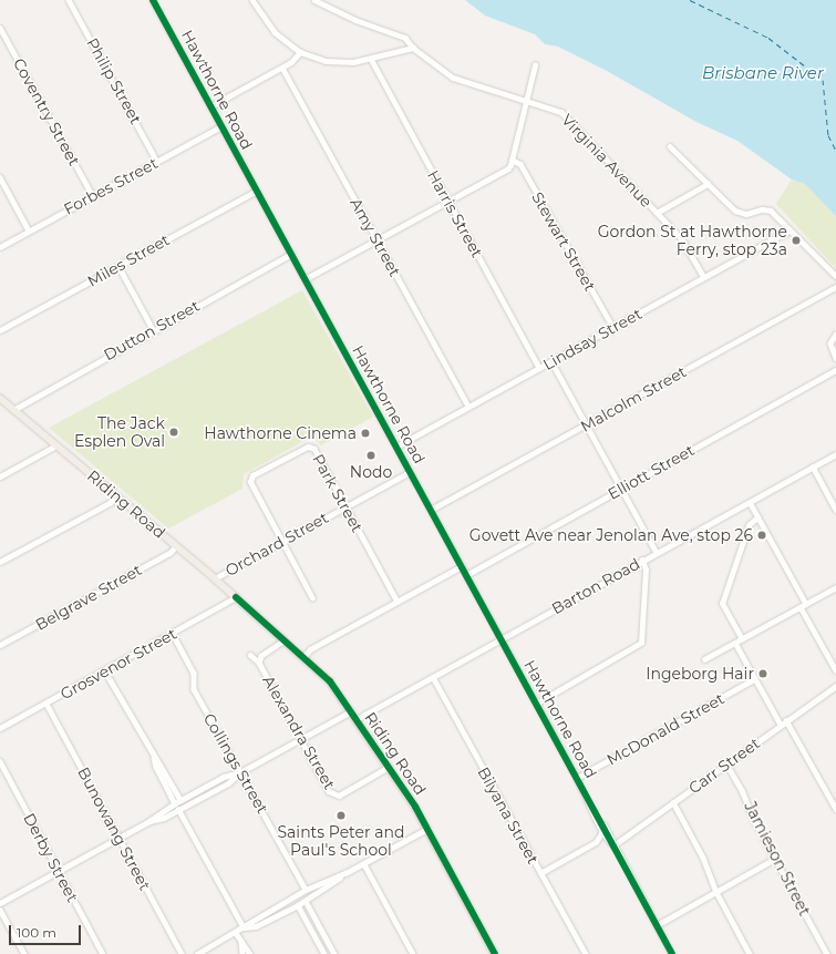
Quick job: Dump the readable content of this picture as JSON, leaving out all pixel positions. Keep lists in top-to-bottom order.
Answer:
{
  "streets": {
    "main road": ["Riding Road"],
    "street": [
      "Philip Street",
      "Hawthorne Road",
      "Coventry Street",
      "Virginia Avenue",
      "Forbes Street",
      "Harris Street",
      "Amy Street",
      "Stewart Street",
      "Miles Street",
      "Dutton Street",
      "Lindsay Street",
      "Malcolm Street",
      "Elliott Street",
      "Park Street",
      "Orchard Street",
      "Barton Road",
      "Belgrave Street",
      "Grosvenor Street",
      "McDonald Street",
      "Alexandra Street",
      "Collings Street",
      "Carr Street",
      "Bilyana Street",
      "Bunowang Street",
      "Derby Street",
      "Jamieson Street"
    ]
  },
  "crossings": [
    ["Philip Street", "Forbes Street"],
    ["Hawthorne Road", "Forbes Street"],
    ["Hawthorne Road", "Miles Street"],
    ["Hawthorne Road", "Dutton Street"],
    ["Hawthorne Road", "Lindsay Street"],
    ["Hawthorne Road", "Malcolm Street"],
    ["Hawthorne Road", "Elliott Street"],
    ["Hawthorne Road", "Orchard Street"],
    ["Hawthorne Road", "Barton Road"],
    ["Hawthorne Road", "McDonald Street"],
    ["Hawthorne Road", "Carr Street"],
    ["Coventry Street", "Forbes Street"],
    ["Virginia Avenue", "Lindsay Street"],
    ["Harris Street", "Lindsay Street"],
    ["Amy Street", "Lindsay Street"],
    ["Stewart Street", "Lindsay Street"],
    ["Dutton Street", "Riding Road"],
    ["Park Street", "Orchard Street"],
    ["Riding Road", "Orchard Street"],
    ["Riding Road", "Barton Road"],
    ["Riding Road", "Belgrave Street"],
    ["Riding Road", "Grosvenor Street"],
    ["Riding Road", "Alexandra Street"],
    ["Barton Road", "Bilyana Street"],
    ["Grosvenor Street", "Collings Street"],
    ["Grosvenor Street", "Bunowang Street"],
    ["Carr Street", "Jamieson Street"]
  ],
  "water": ["Brisbane River"],
  "places": [
    "Gordon St at Hawthorne Ferry, stop 23a",
    "The Jack Esplen Oval",
    "Hawthorne Cinema",
    "Nodo",
    "Govett Ave near Jenolan Ave, stop 26",
    "Ingeborg Hair",
    "Saints Peter and Paul's School"
  ],
  "scale_bar": "100 m"
}
